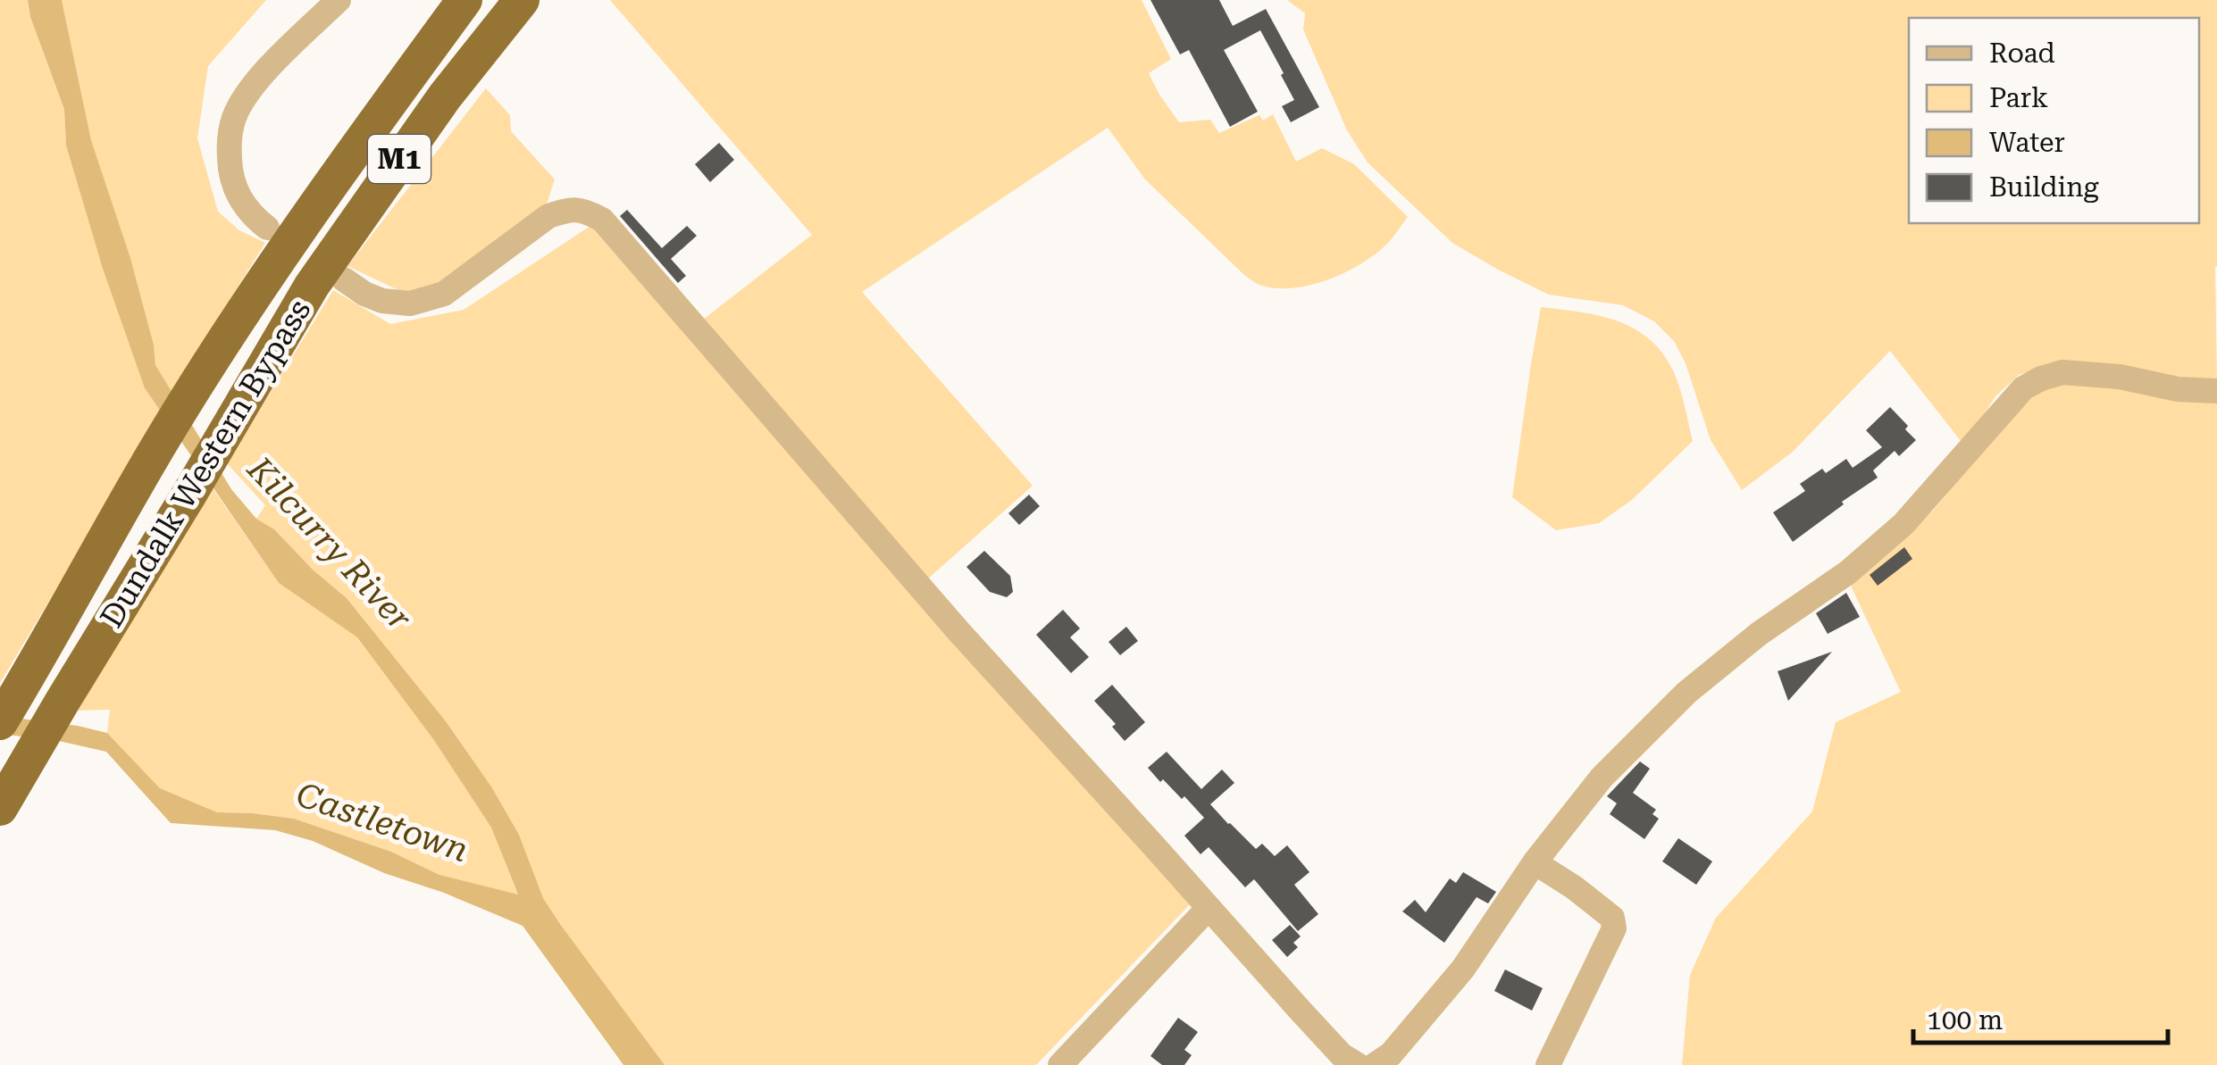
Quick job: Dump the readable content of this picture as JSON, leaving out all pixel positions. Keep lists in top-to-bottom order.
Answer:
{
  "streets": {
    "highway": ["M1", "Dundalk Western Bypass"]
  },
  "water": ["Kilcurry River", "Castletown"],
  "legend": [
    "Road",
    "Park",
    "Water",
    "Building"
  ],
  "scale_bar": "100 m"
}
